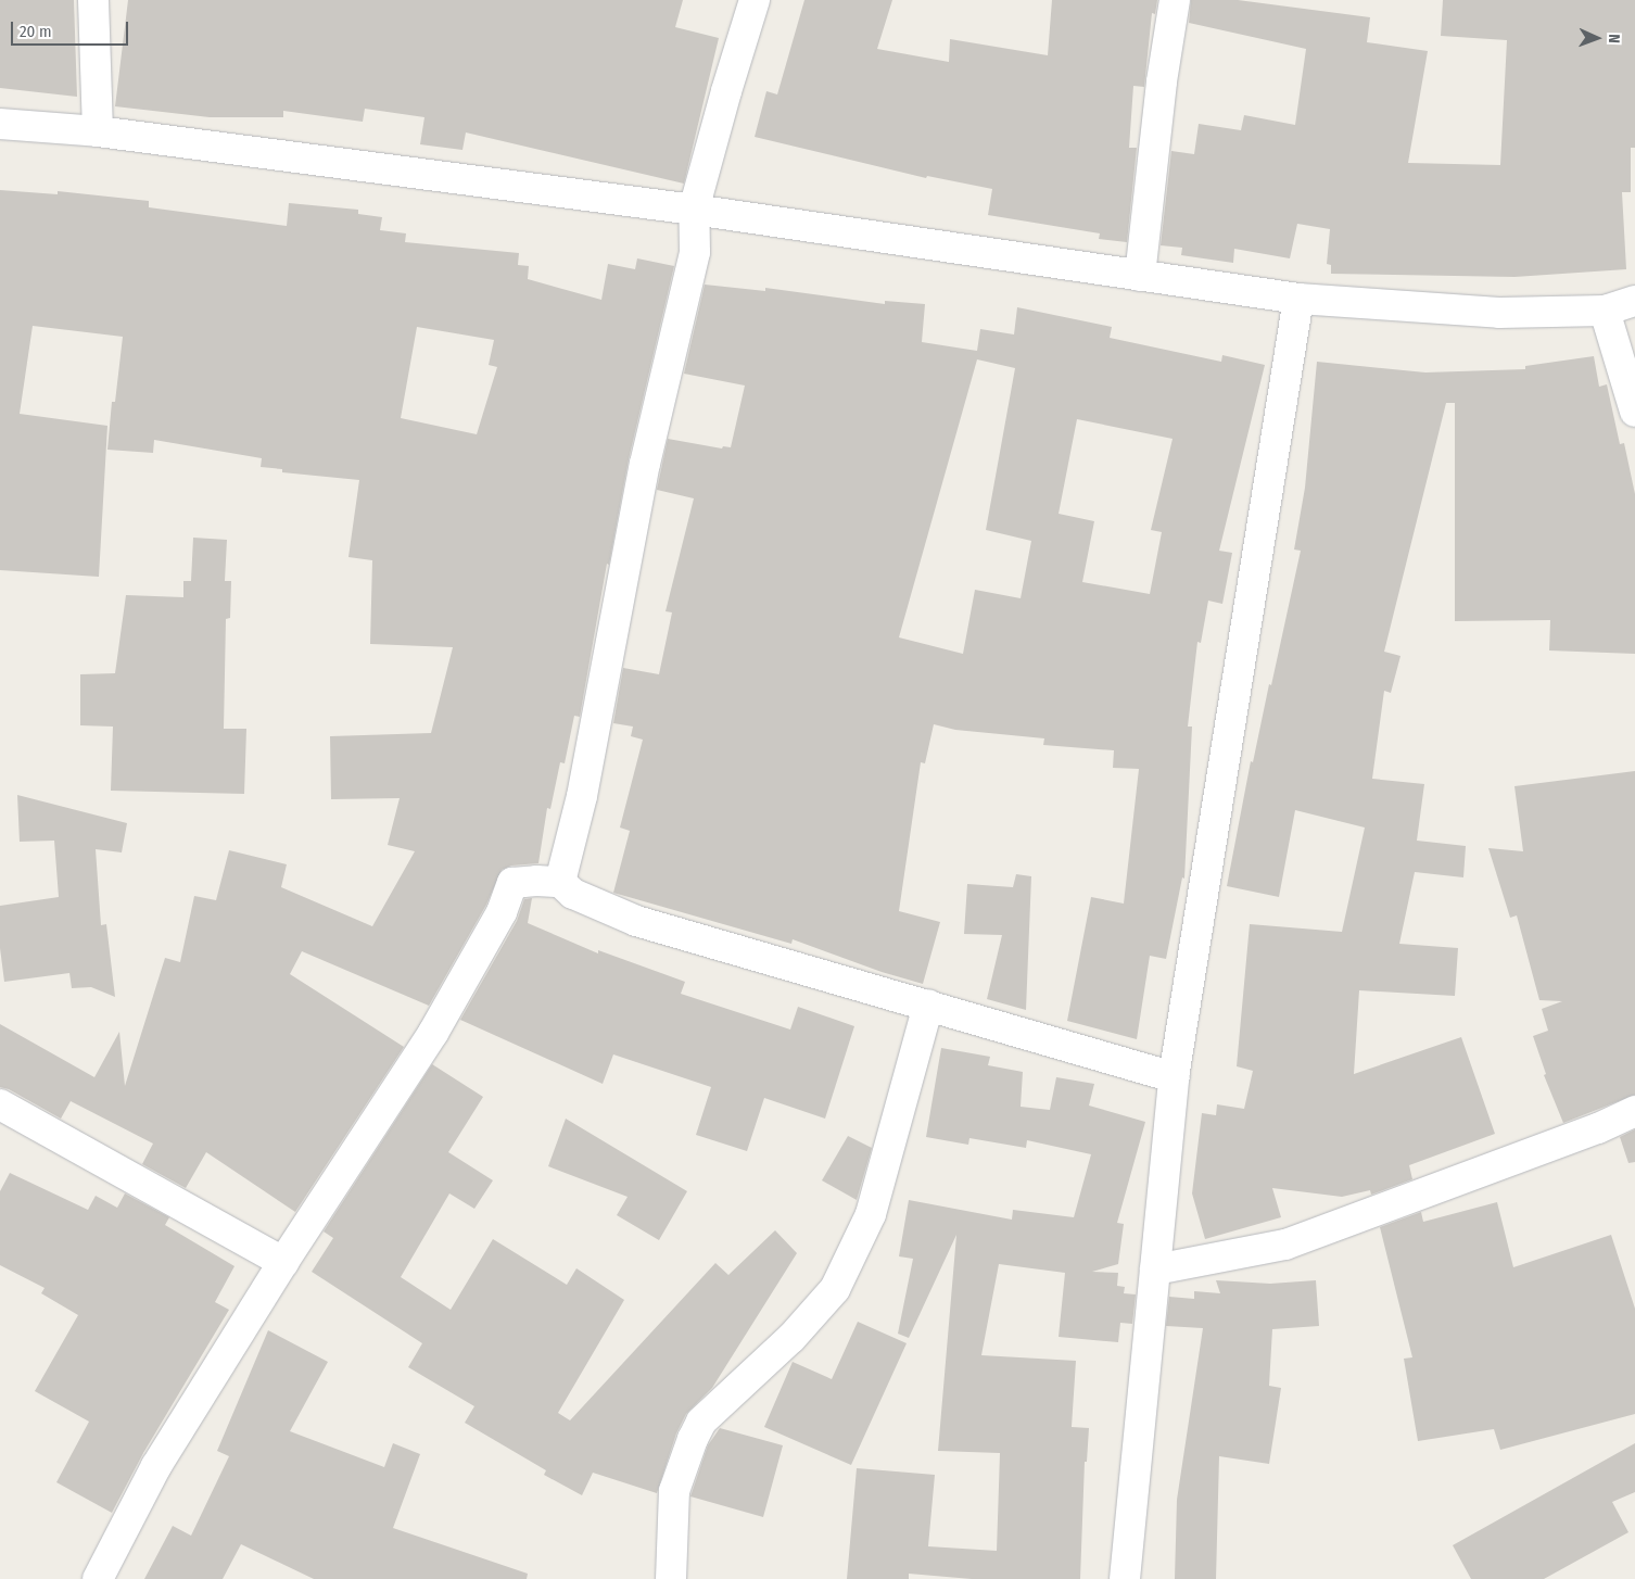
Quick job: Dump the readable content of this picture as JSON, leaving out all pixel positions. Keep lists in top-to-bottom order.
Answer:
{
  "scale_bar": "20 m",
  "north": "right"
}
